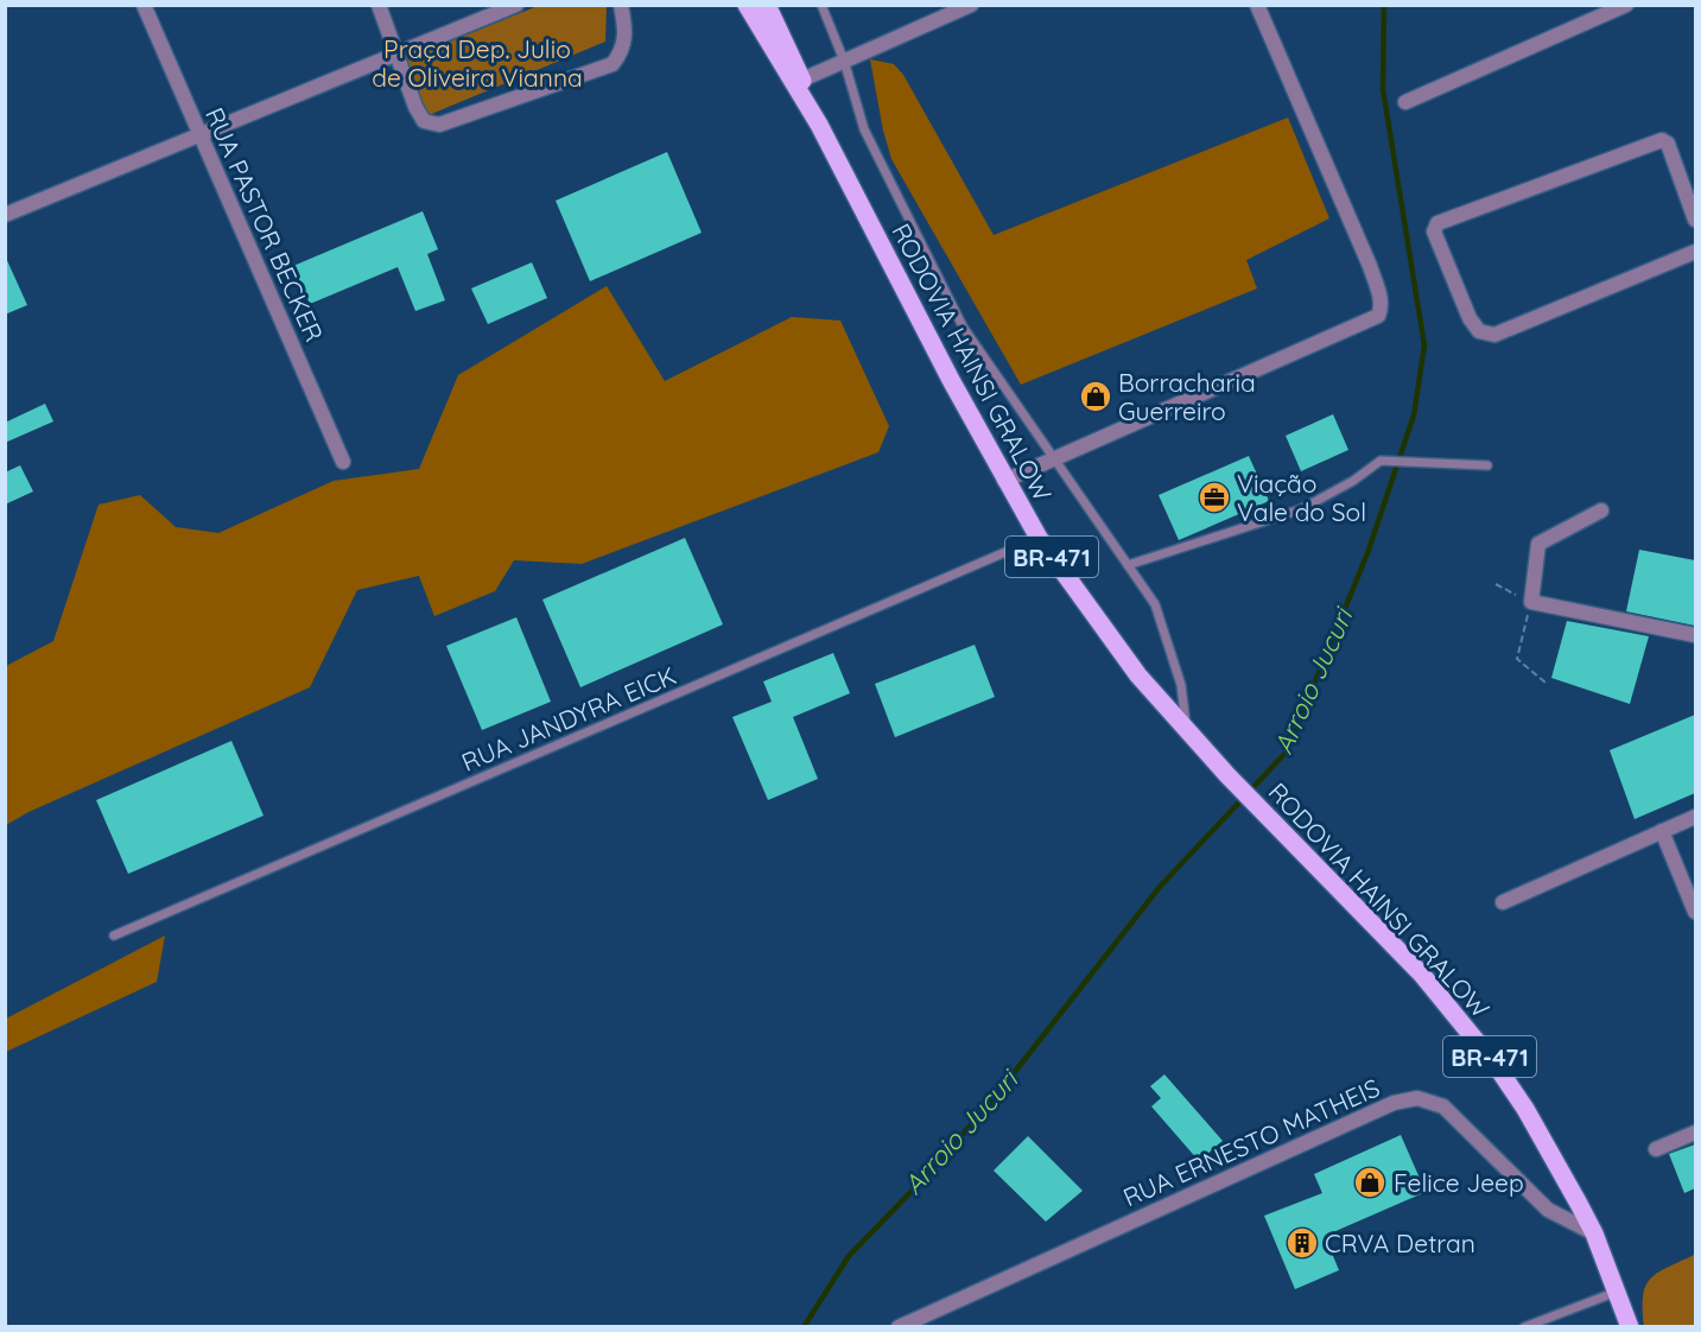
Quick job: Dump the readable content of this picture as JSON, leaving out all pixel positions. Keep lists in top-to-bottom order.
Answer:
{
  "streets": {
    "main road": ["RODOVIA HAINSI GRALOW", "BR-471"],
    "street": ["RUA PASTOR BECKER", "RUA ERNESTO MATHEIS"],
    "lane": ["RUA JANDYRA EICK"]
  },
  "crossings": [
    ["RODOVIA HAINSI GRALOW", "RUA JANDYRA EICK"],
    ["RODOVIA HAINSI GRALOW", "RUA ERNESTO MATHEIS"]
  ],
  "water": ["Arroio Jucuri"],
  "parks": ["Praça Dep. Julio de Oliveira Vianna"],
  "places": {
    "shop": ["Borracharia Guerreiro", "Felice Jeep"],
    "office": ["Viação Vale do Sol"],
    "building": ["CRVA Detran"]
  }
}
